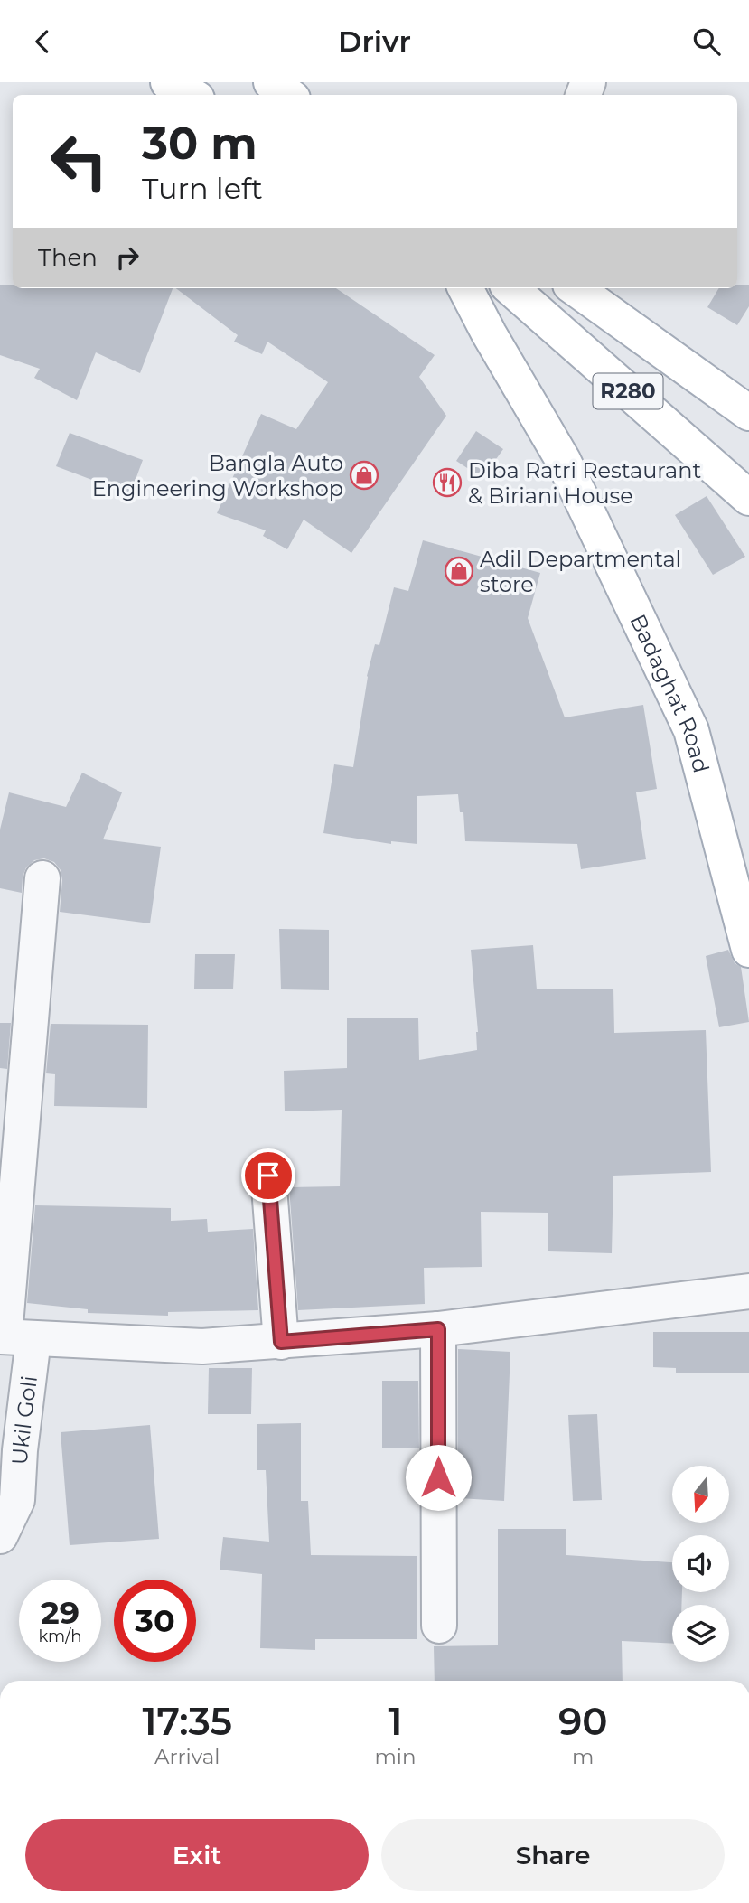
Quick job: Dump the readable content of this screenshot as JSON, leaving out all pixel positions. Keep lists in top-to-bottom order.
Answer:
{
  "streets": {
    "main road": ["R280", "Badaghat Road"],
    "street": ["Ukil Goli"]
  },
  "places": {
    "shop": ["Bangla Auto Engineering Workshop", "Adil Departmental store"],
    "restaurant": ["Diba Ratri Restaurant & Biriani House"]
  },
  "north": "bottom",
  "page": {
    "header": "Drivr",
    "turn": ["30 m", "Turn left"],
    "then": "Then",
    "speed": "29 km/h",
    "limit": "30",
    "eta": [
      "17:35",
      "Arrival",
      "1",
      "min",
      "90",
      "m"
    ],
    "buttons": ["Exit", "Share"]
  }
}
